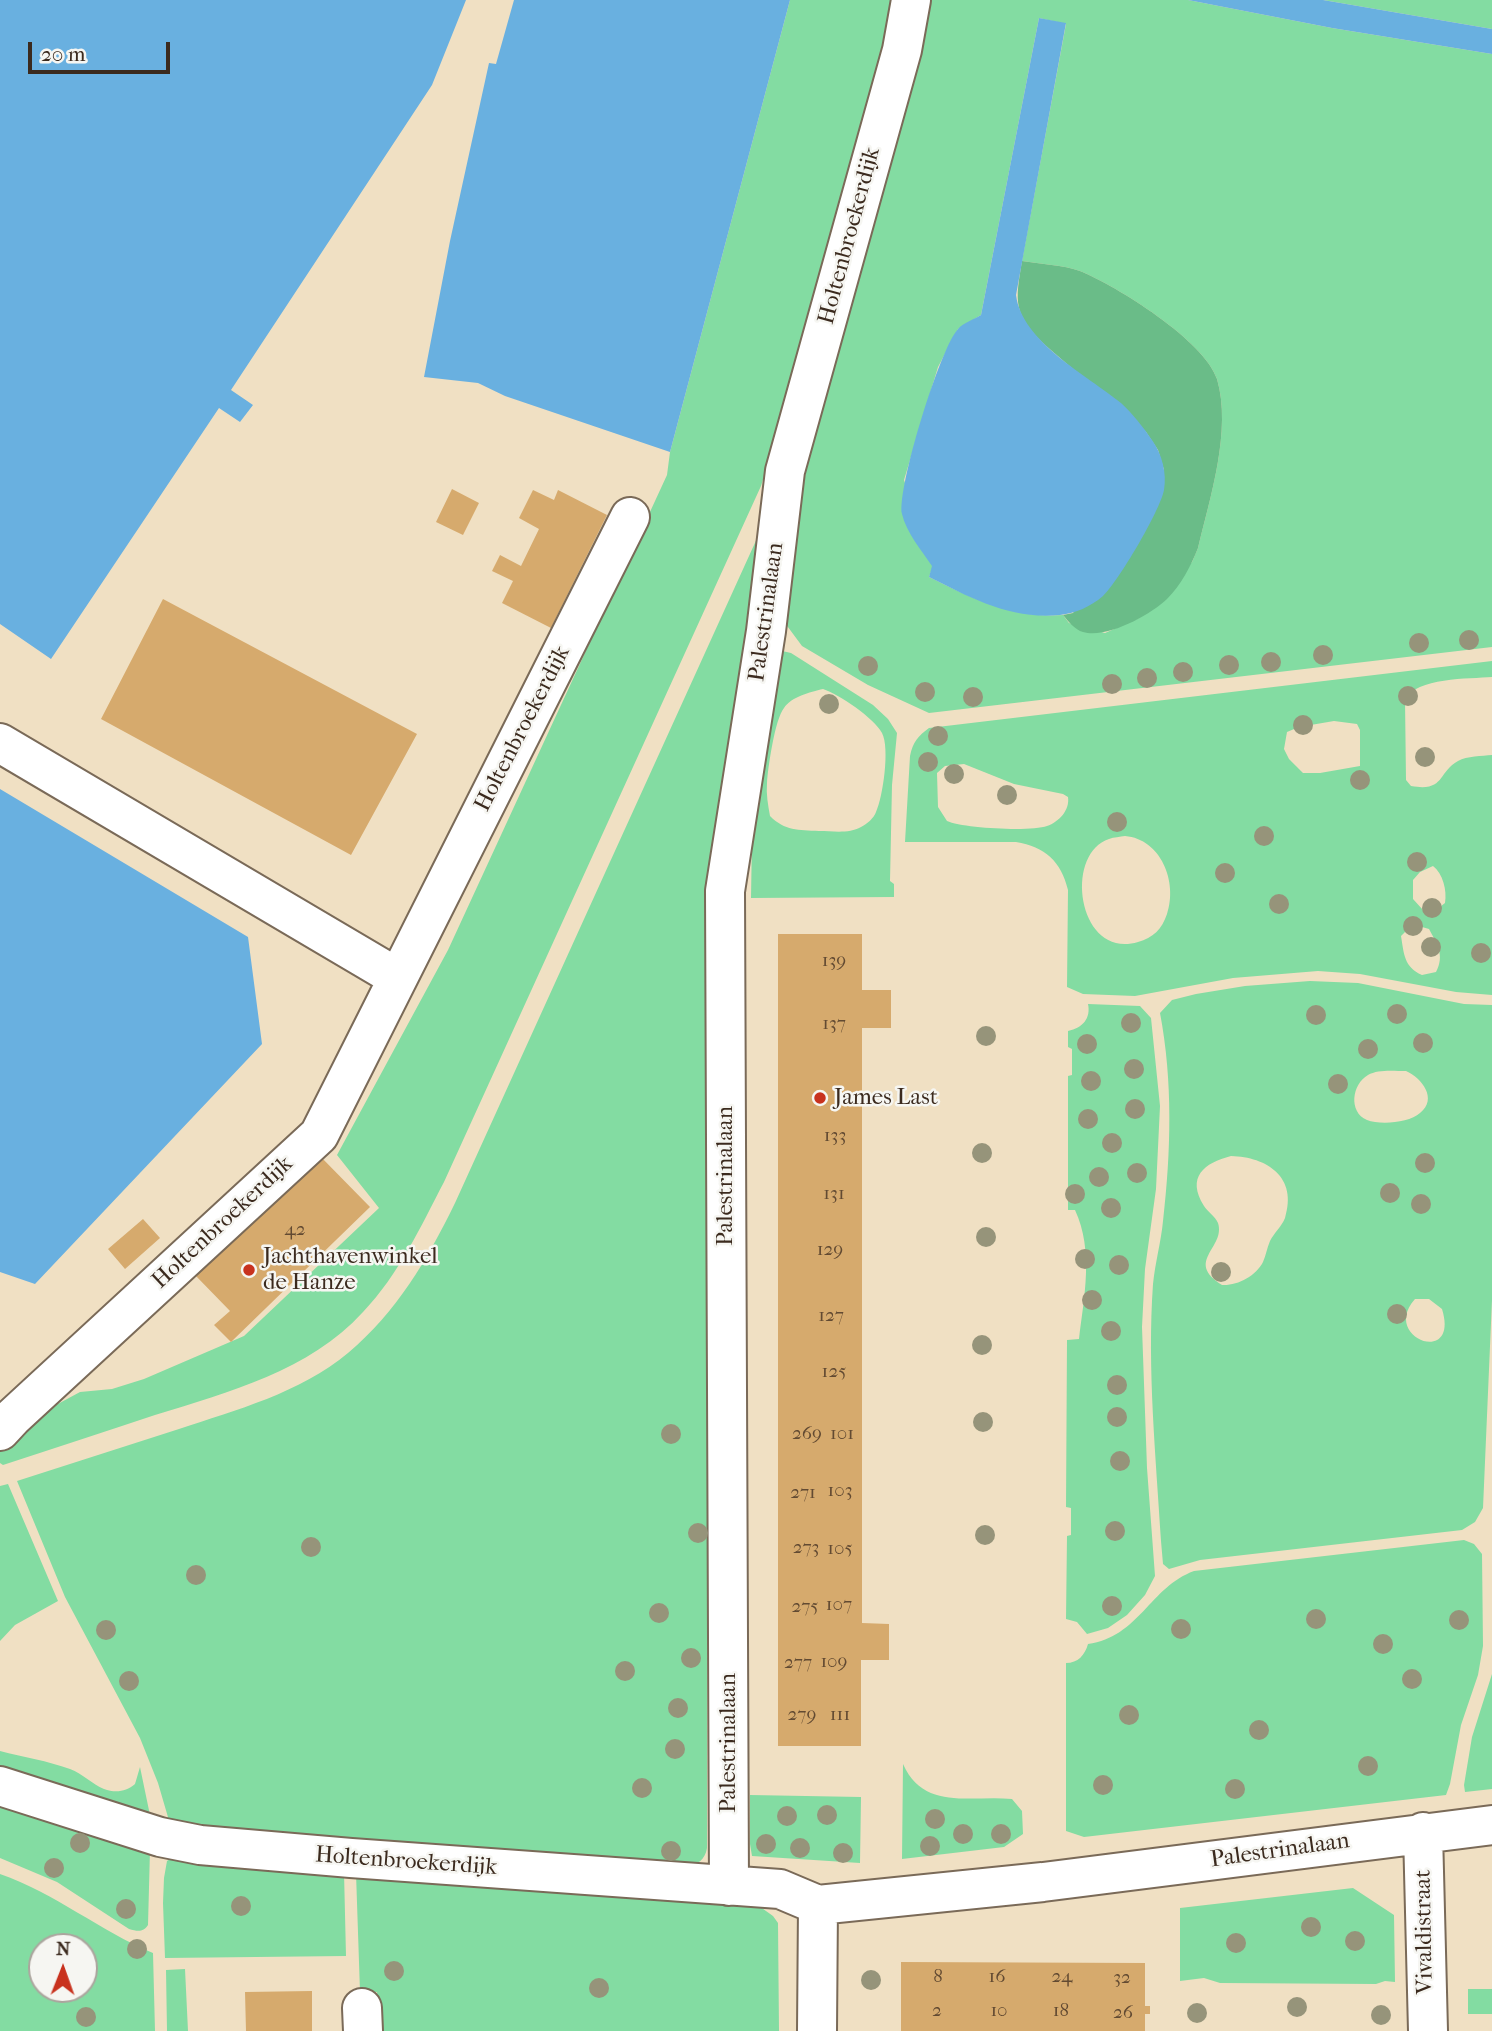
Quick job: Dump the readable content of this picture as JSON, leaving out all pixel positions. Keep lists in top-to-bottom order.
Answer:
{
  "streets": {
    "street": ["Holtenbroekerdijk", "Palestrinalaan", "Vivaldistraat"]
  },
  "crossings": [
    ["Holtenbroekerdijk", "Palestrinalaan"],
    ["Palestrinalaan", "Vivaldistraat"]
  ],
  "places": ["James Last", "Jachthavenwinkel de Hanze"],
  "house_numbers": [
    "139",
    "137",
    "133",
    "131",
    "42",
    "129",
    "127",
    "125",
    "269",
    "101",
    "103",
    "271",
    "273",
    "105",
    "107",
    "275",
    "109",
    "277",
    "279",
    "111",
    "8",
    "16",
    "24",
    "32",
    "2",
    "10",
    "18",
    "26"
  ],
  "scale_bar": "20 m",
  "north": "top"
}
